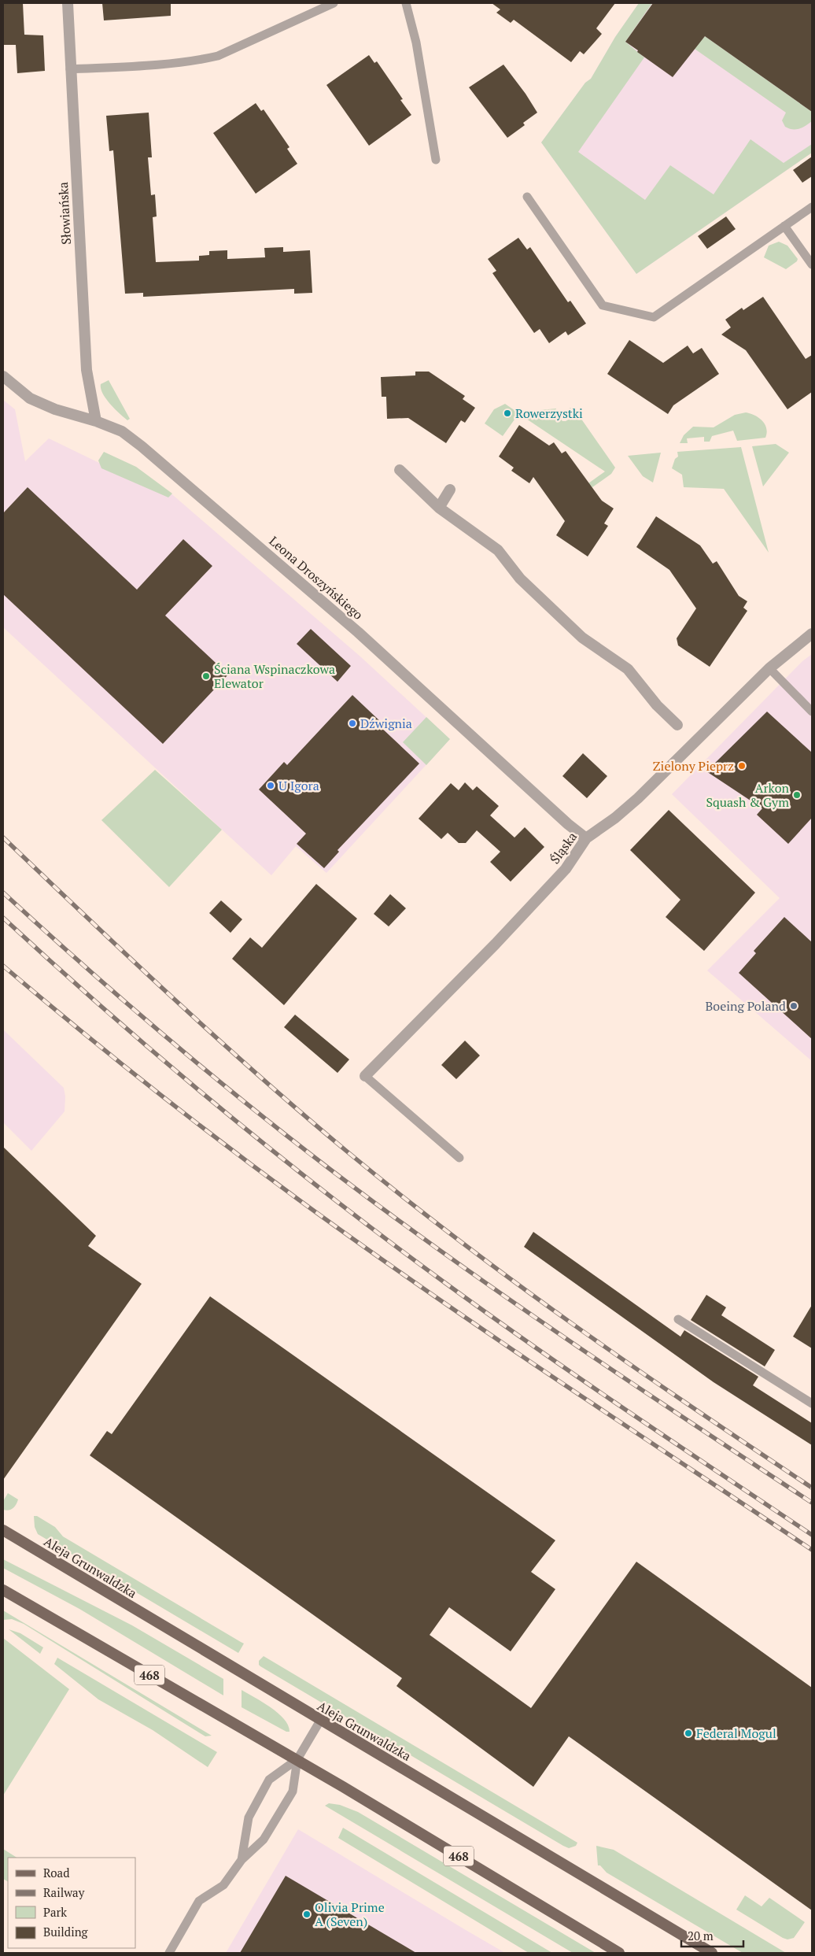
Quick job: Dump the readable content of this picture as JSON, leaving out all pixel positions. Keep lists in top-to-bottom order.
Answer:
{
  "streets": {
    "main road": ["Aleja Grunwaldzka", "468"],
    "street": ["Słowiańska", "Leona Droszyńskiego", "Śląska"]
  },
  "crossings": [
    ["Słowiańska", "Leona Droszyńskiego"],
    ["Leona Droszyńskiego", "Śląska"]
  ],
  "places": [
    "Rowerzystki",
    "Ściana Wspinaczkowa Elewator",
    "Dźwignia",
    "Zielony Pieprz",
    "U Igora",
    "Arkon Squash & Gym",
    "Boeing Poland",
    "Federal Mogul",
    "Olivia Prime A (Seven)"
  ],
  "legend": [
    "Road",
    "Railway",
    "Park",
    "Building"
  ],
  "scale_bar": "20 m"
}
